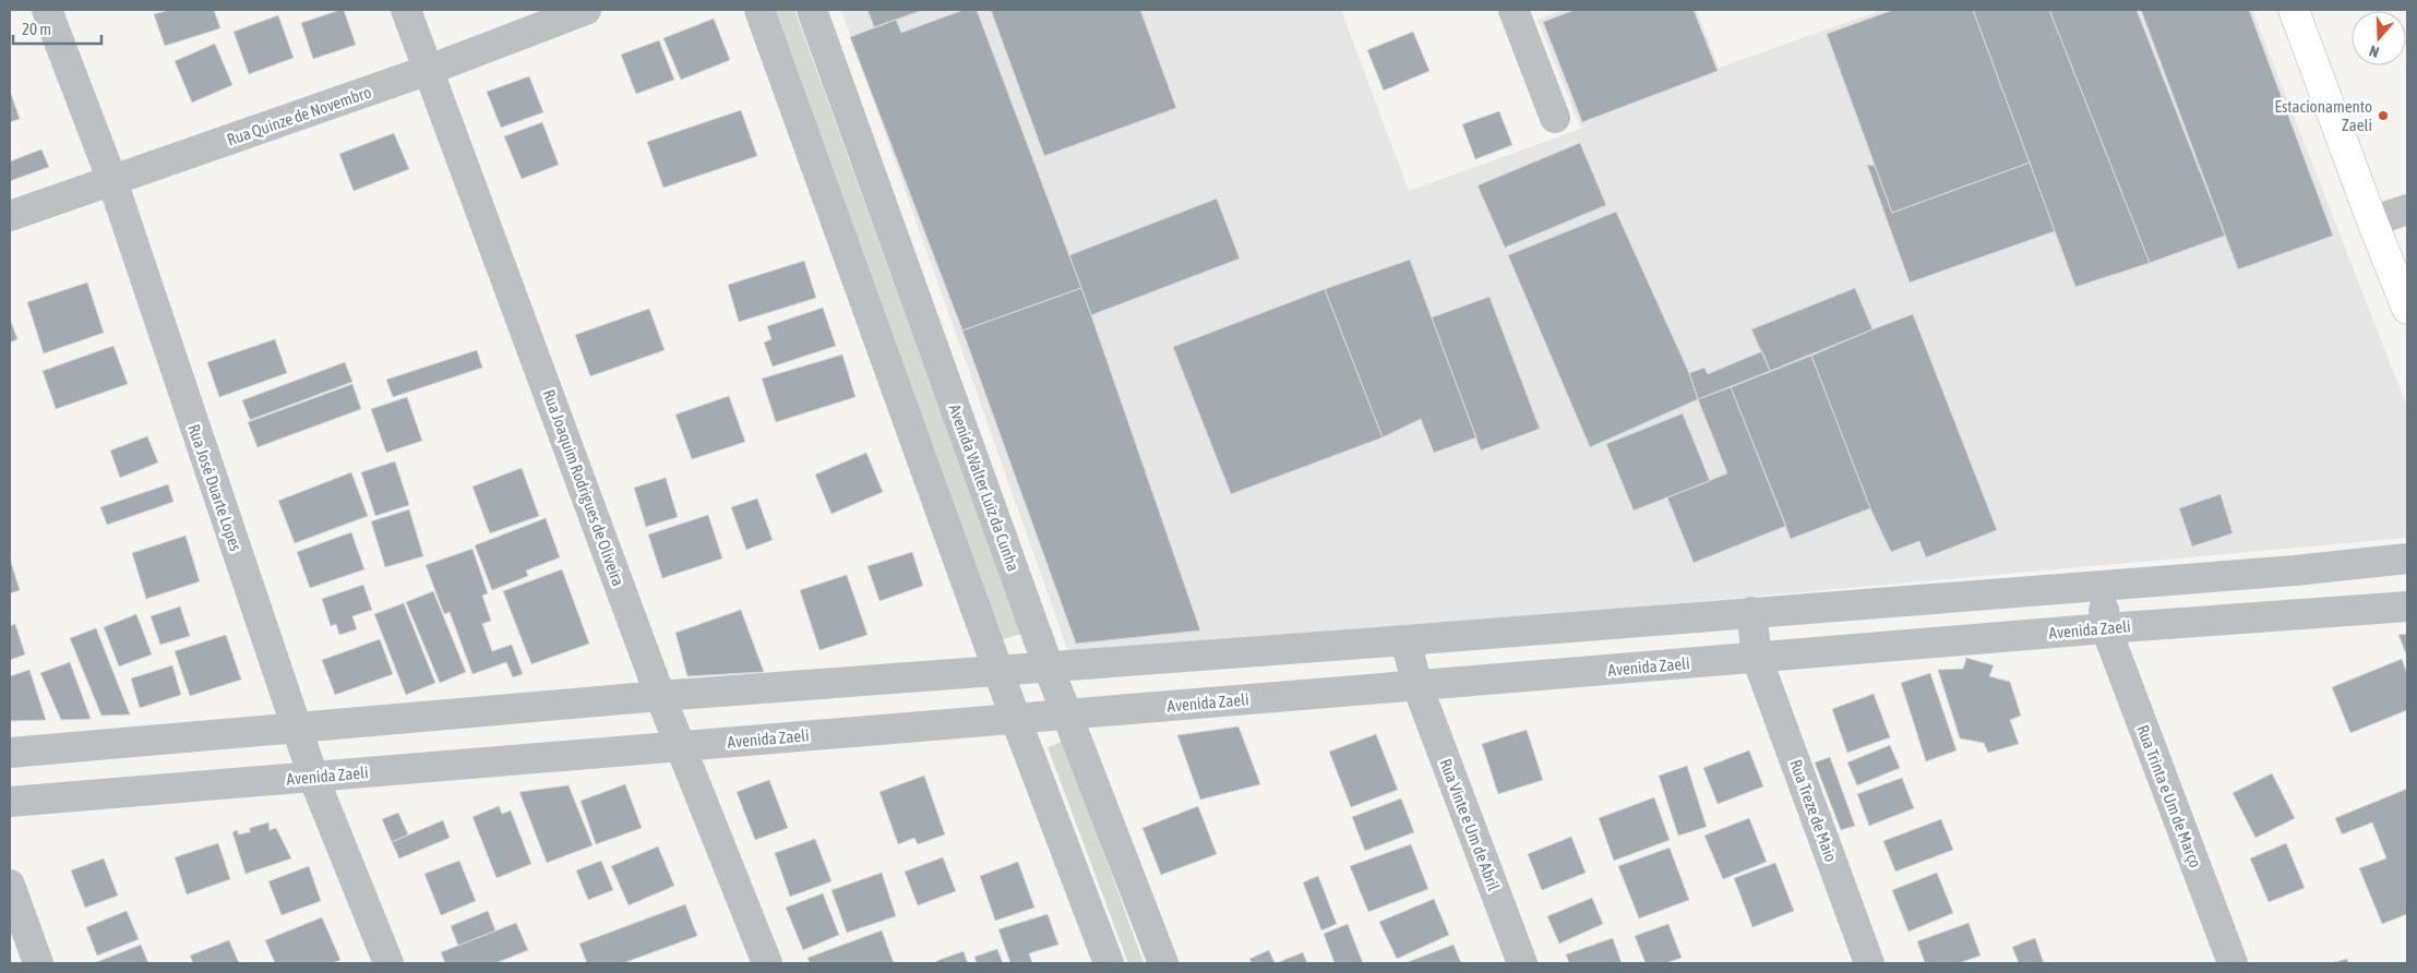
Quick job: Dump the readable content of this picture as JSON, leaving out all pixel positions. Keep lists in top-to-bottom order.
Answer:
{
  "streets": {
    "street": [
      "Rua Quinze de Novembro",
      "Rua José Duarte Lopes",
      "Rua Joaquim Rodrigues de Oliveira",
      "Avenida Walter Luiz da Cunha",
      "Avenida Zaeli",
      "Rua Trinta e Um de Março",
      "Rua Treze de Maio",
      "Rua Vinte e Um de Abril"
    ]
  },
  "crossings": [
    ["Rua Quinze de Novembro", "Rua José Duarte Lopes"],
    ["Rua Quinze de Novembro", "Rua Joaquim Rodrigues de Oliveira"],
    ["Rua José Duarte Lopes", "Avenida Zaeli"],
    ["Rua Joaquim Rodrigues de Oliveira", "Avenida Zaeli"],
    ["Avenida Walter Luiz da Cunha", "Avenida Zaeli"],
    ["Avenida Zaeli", "Rua Trinta e Um de Março"],
    ["Avenida Zaeli", "Rua Treze de Maio"],
    ["Avenida Zaeli", "Rua Vinte e Um de Abril"]
  ],
  "places": ["Estacionamento Zaeli"],
  "scale_bar": "20 m",
  "north": "bottom"
}
